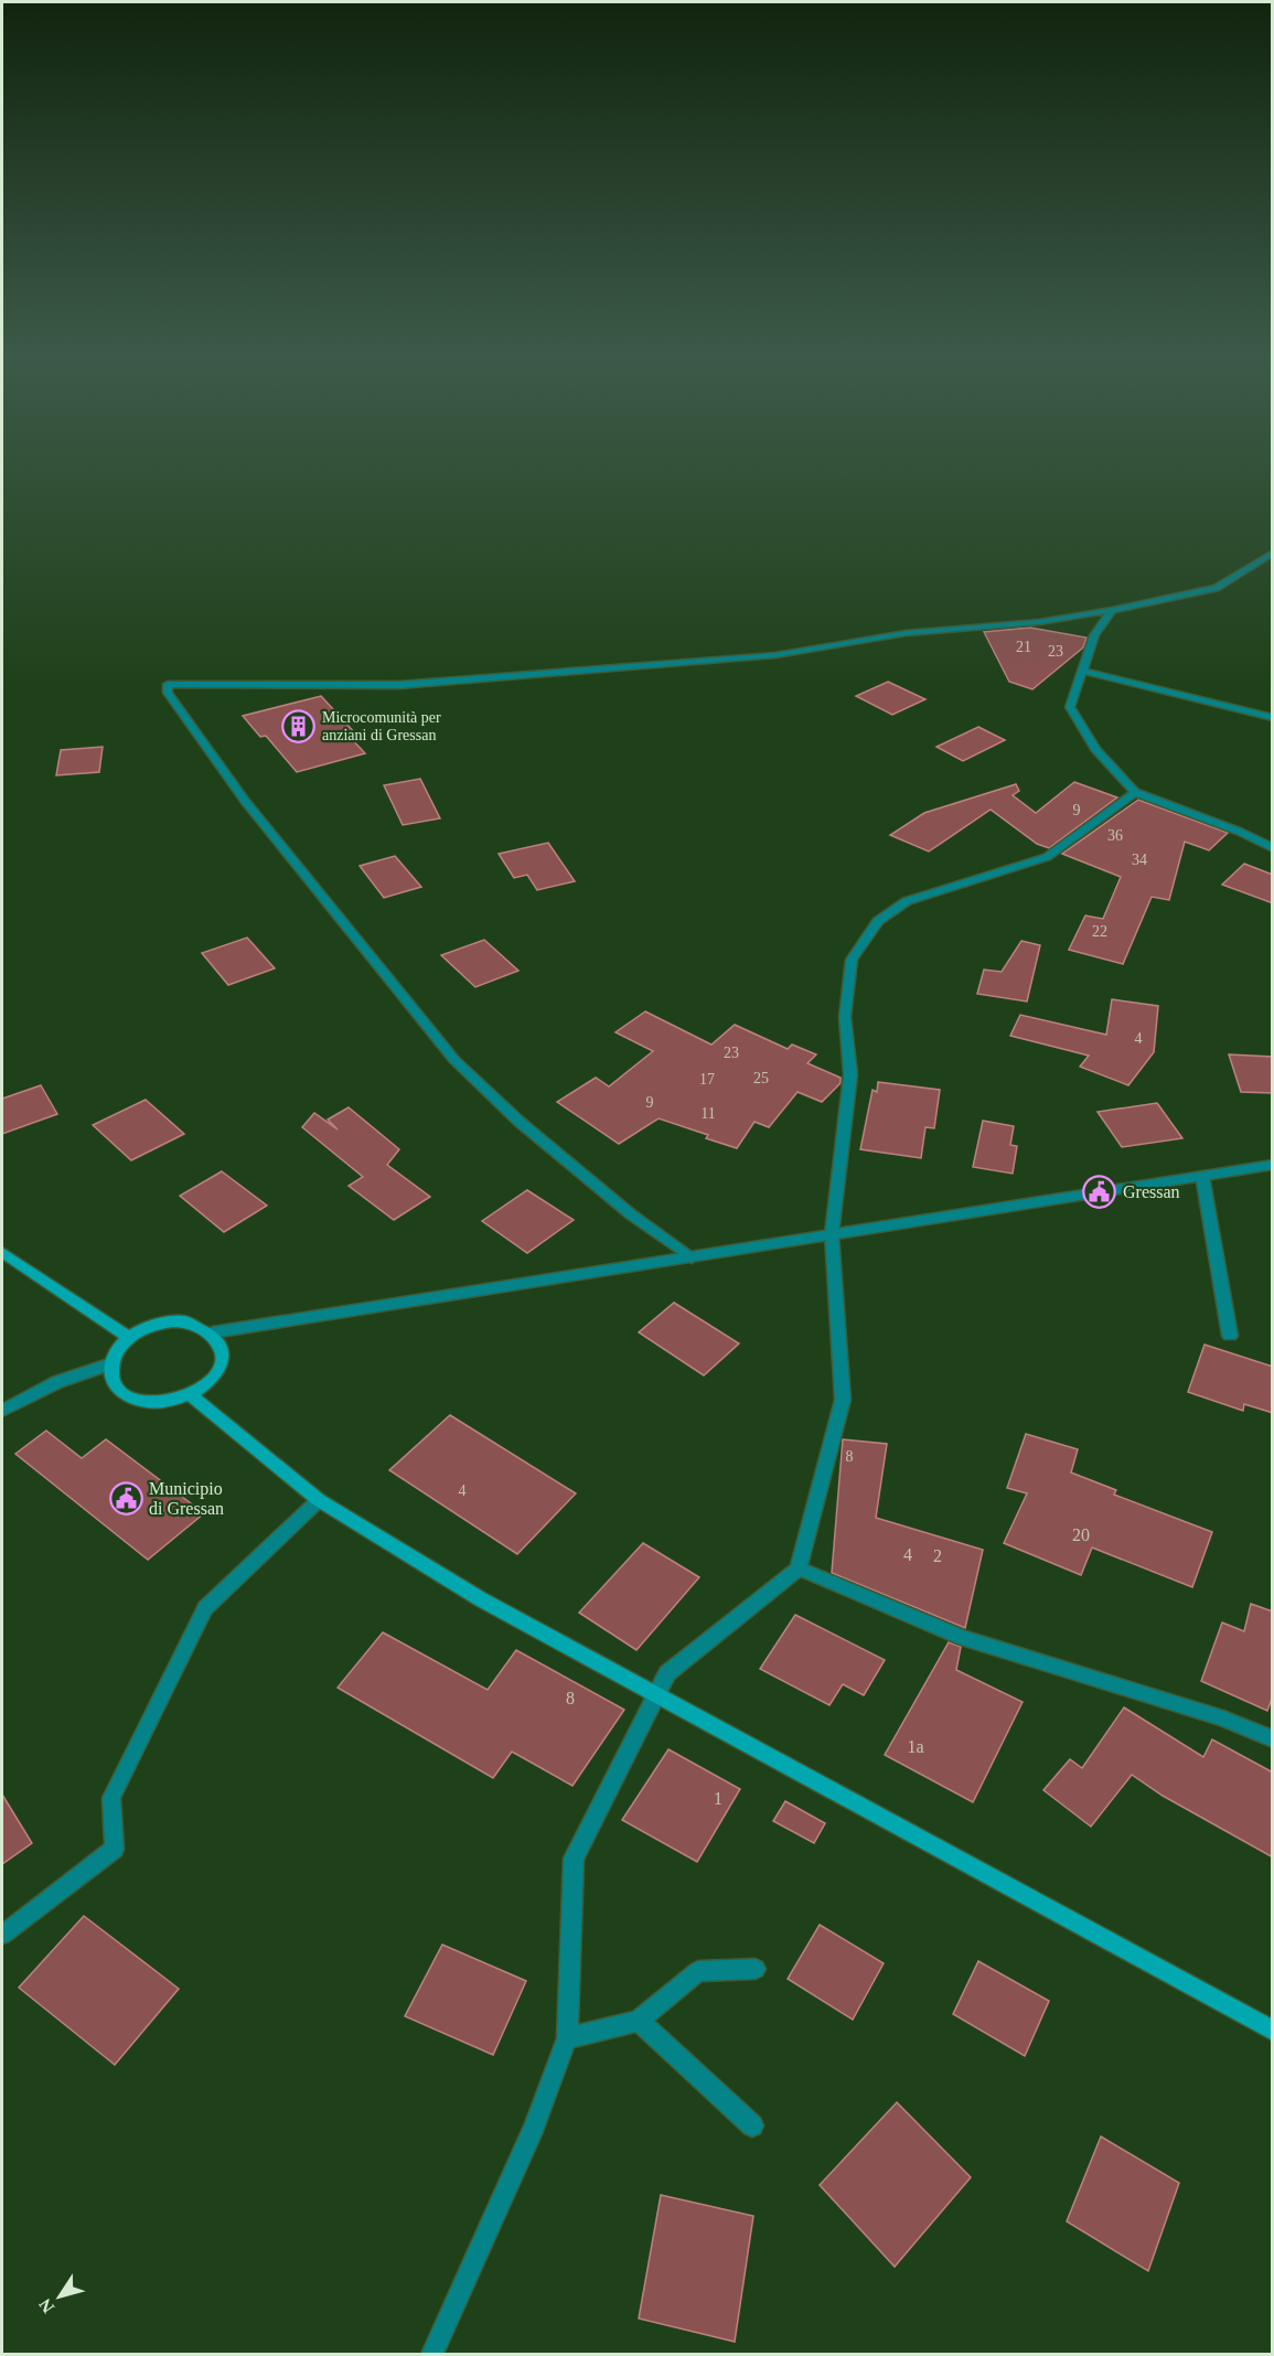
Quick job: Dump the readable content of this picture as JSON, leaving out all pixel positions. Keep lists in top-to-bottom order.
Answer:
{
  "places": {
    "building": ["Microcomunità per anziani di Gressan"],
    "public building": ["Gressan", "Municipio di Gressan"]
  },
  "house_numbers": [
    "21",
    "23",
    "9",
    "36",
    "34",
    "22",
    "4",
    "23",
    "25",
    "17",
    "9",
    "11",
    "8",
    "4",
    "20",
    "4",
    "2",
    "8",
    "1a",
    "1"
  ],
  "north": "bottom left"
}
